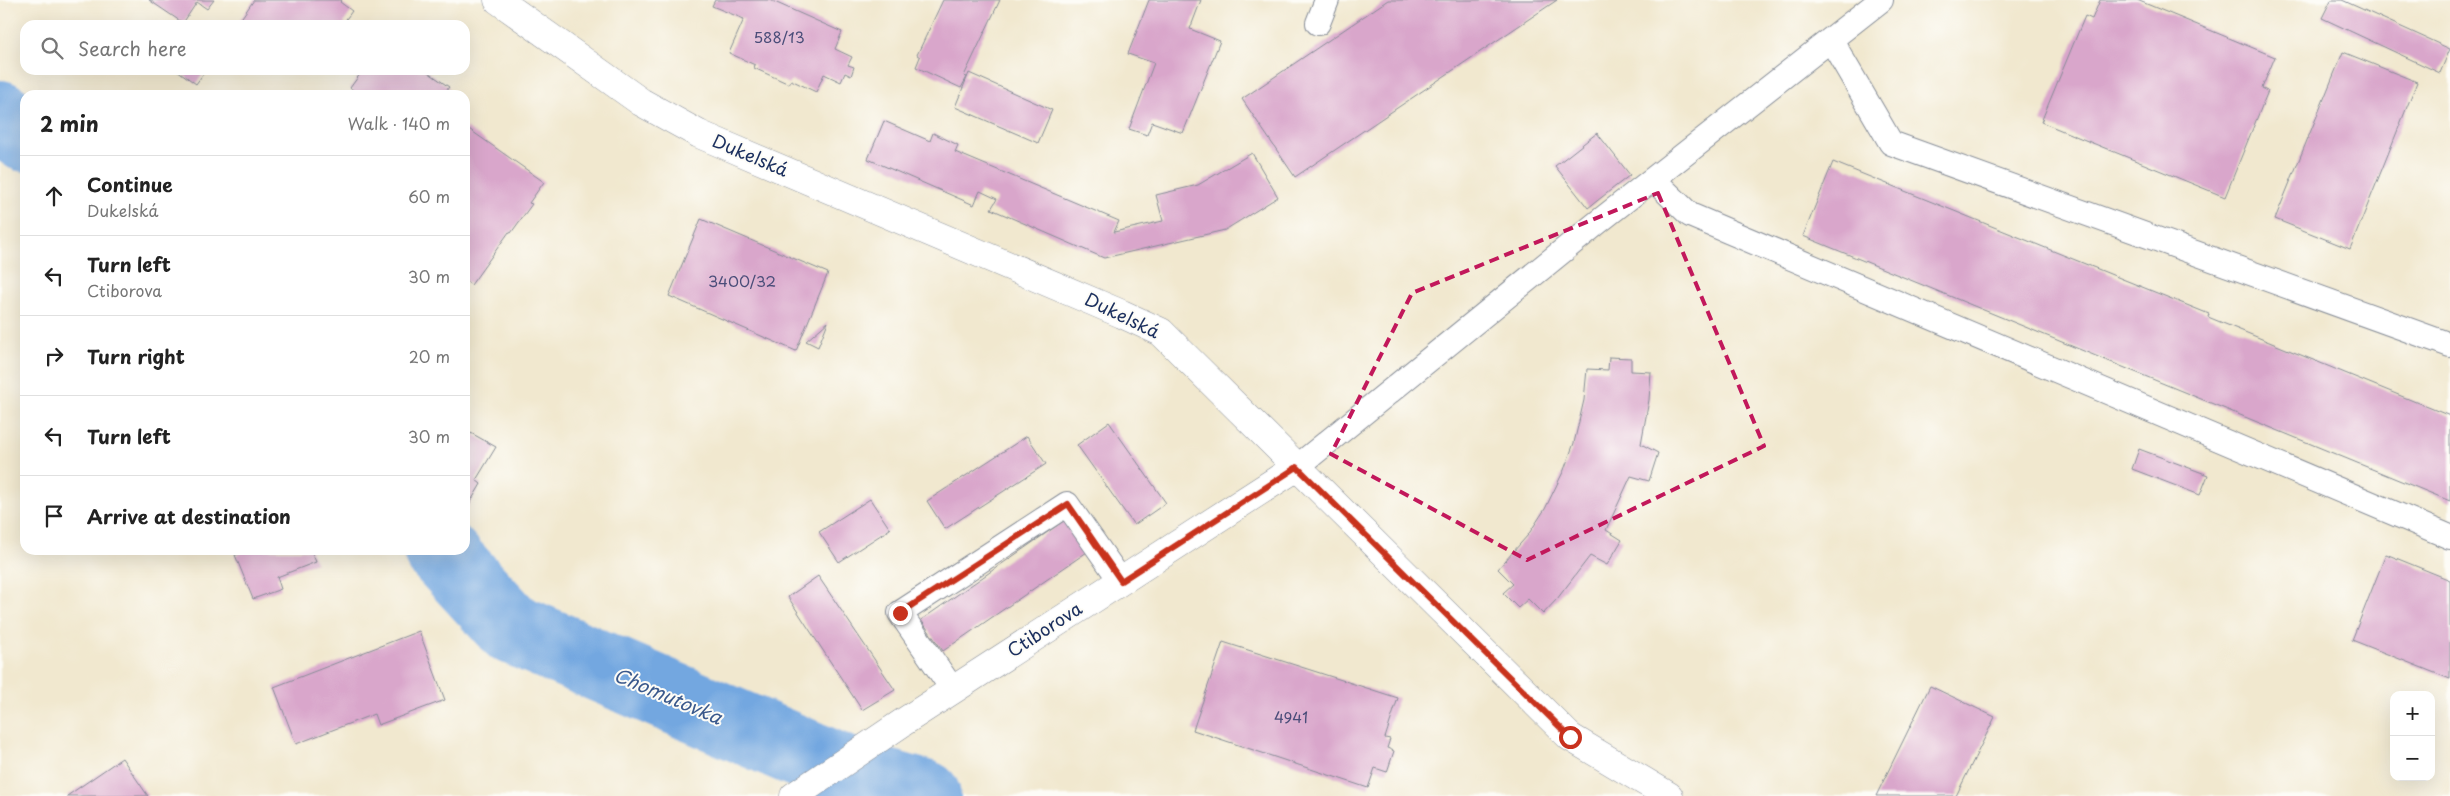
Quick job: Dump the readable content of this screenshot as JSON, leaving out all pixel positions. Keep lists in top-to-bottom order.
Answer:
{
  "streets": {
    "street": ["Dukelská", "Ctiborova"]
  },
  "crossings": [
    ["Dukelská", "Ctiborova"]
  ],
  "water": ["Chomutovka"],
  "house_numbers": ["588/13", "3400/32", "4941"],
  "page": {
    "search": "Search here",
    "heading": ["2 min", "Walk · 140 m"],
    "list": [
      ["Continue", "Dukelská", "60 m"],
      ["Turn left", "Ctiborova", "30 m"],
      ["Turn right", "20 m"],
      ["Turn left", "30 m"],
      "Arrive at destination"
    ],
    "map_buttons": ["+", "−"]
  }
}
